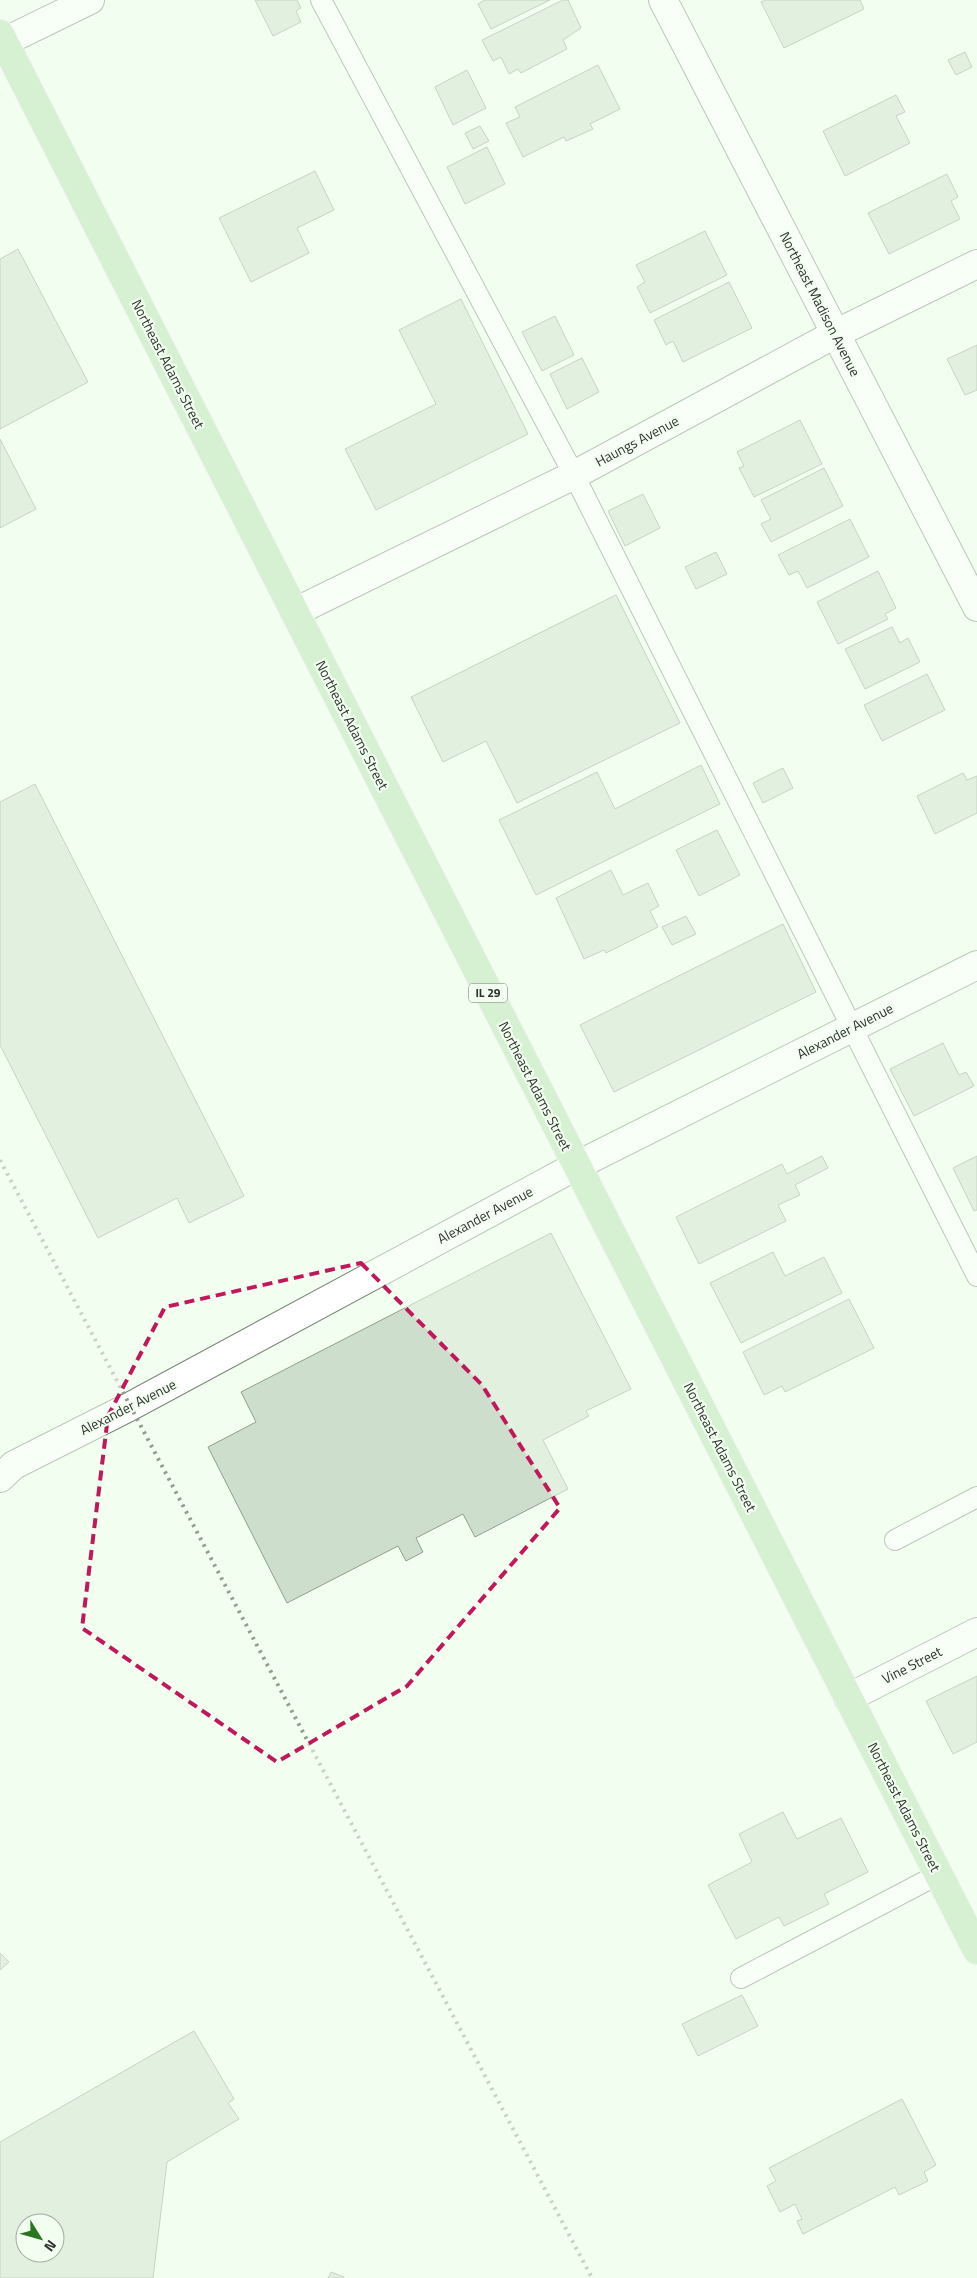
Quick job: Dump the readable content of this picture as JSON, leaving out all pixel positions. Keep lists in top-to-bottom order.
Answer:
{
  "streets": {
    "main road": ["Northeast Adams Street", "IL 29"],
    "street": [
      "Northeast Madison Avenue",
      "Haungs Avenue",
      "Alexander Avenue",
      "Vine Street"
    ]
  },
  "crossings": [
    ["Northeast Madison Avenue", "Haungs Avenue"],
    ["Northeast Adams Street", "Haungs Avenue"],
    ["Northeast Adams Street", "Alexander Avenue"],
    ["Northeast Adams Street", "Vine Street"]
  ],
  "north": "bottom right"
}
